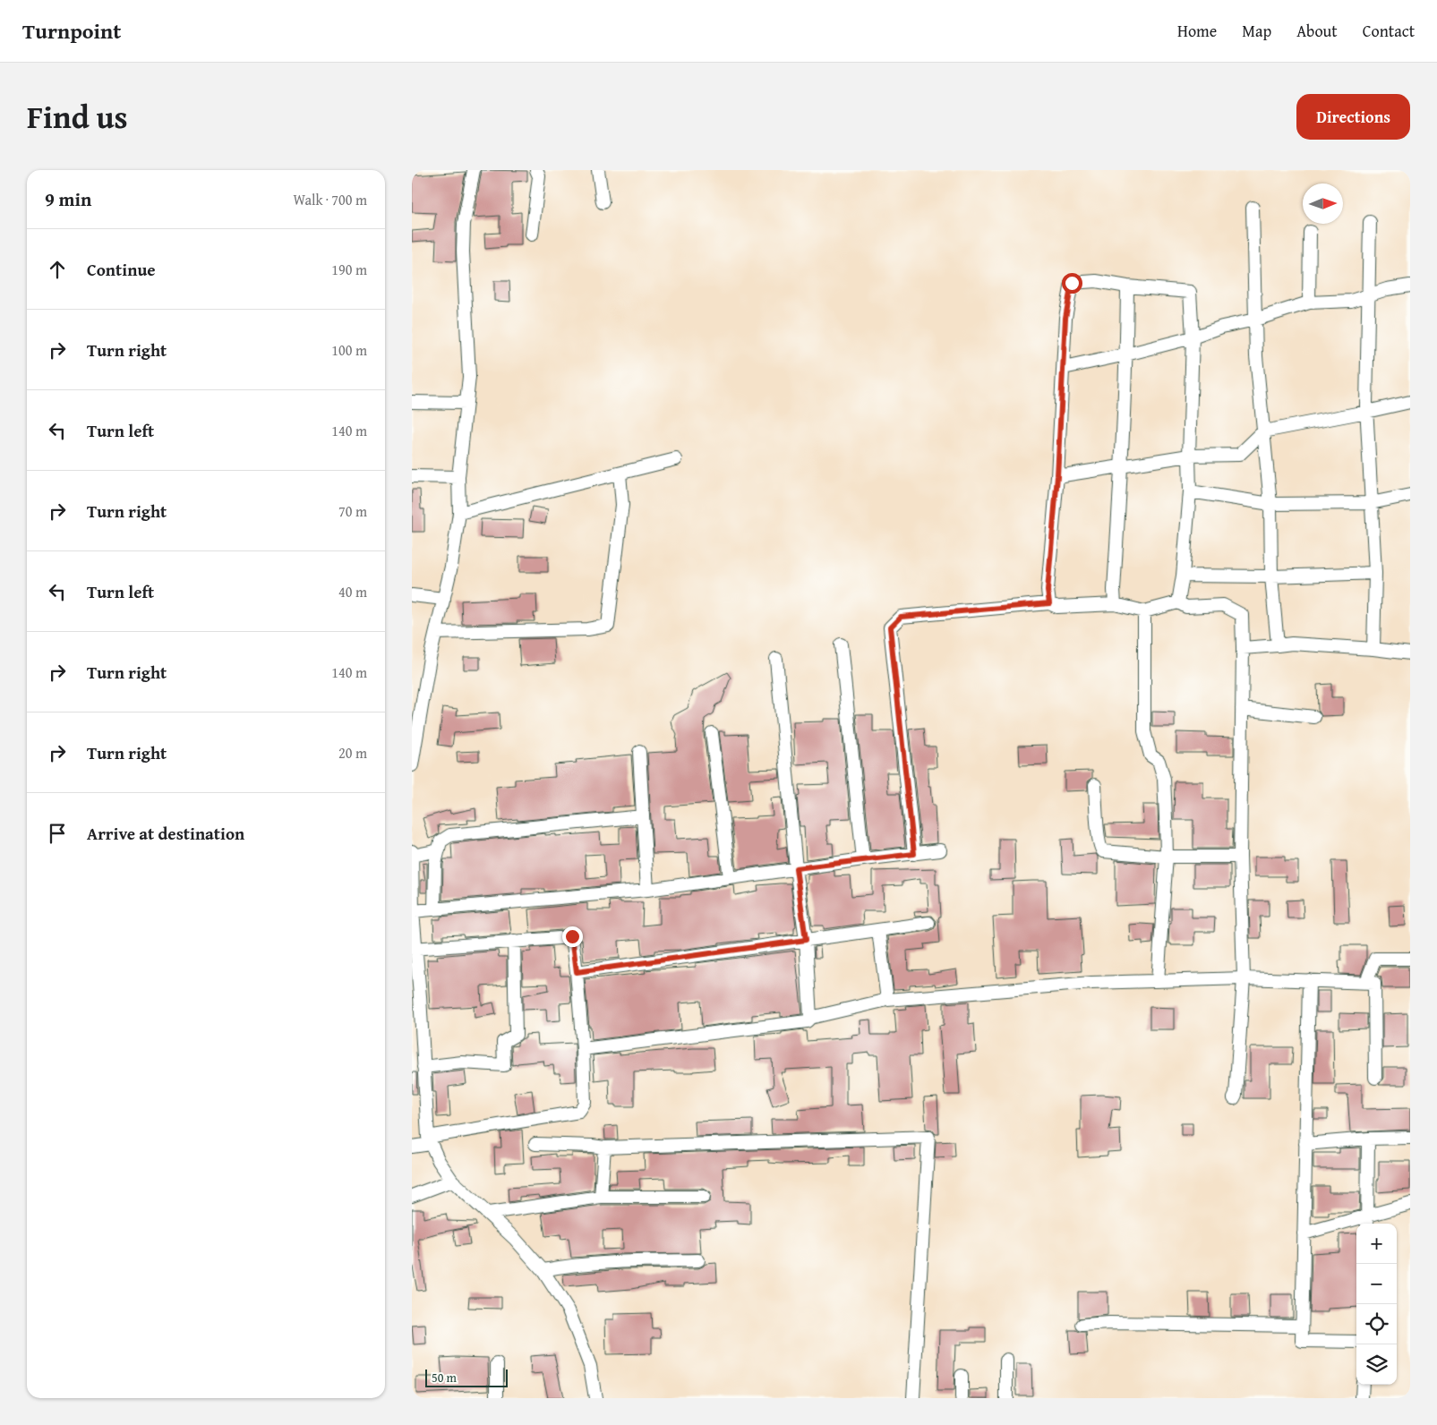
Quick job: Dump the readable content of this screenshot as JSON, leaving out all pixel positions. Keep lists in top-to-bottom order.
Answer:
{
  "scale_bar": "50 m",
  "north": "right",
  "page": {
    "header": "Turnpoint",
    "nav": [
      "Home",
      "Map",
      "About",
      "Contact"
    ],
    "title": "Find us",
    "buttons": "Directions",
    "heading": ["9 min", "Walk · 700 m"],
    "list": [
      ["Continue", "190 m"],
      ["Turn right", "100 m"],
      ["Turn left", "140 m"],
      ["Turn right", "70 m"],
      ["Turn left", "40 m"],
      ["Turn right", "140 m"],
      ["Turn right", "20 m"],
      "Arrive at destination"
    ],
    "map_buttons": ["+", "−"],
    "scale": "50 m"
  }
}
